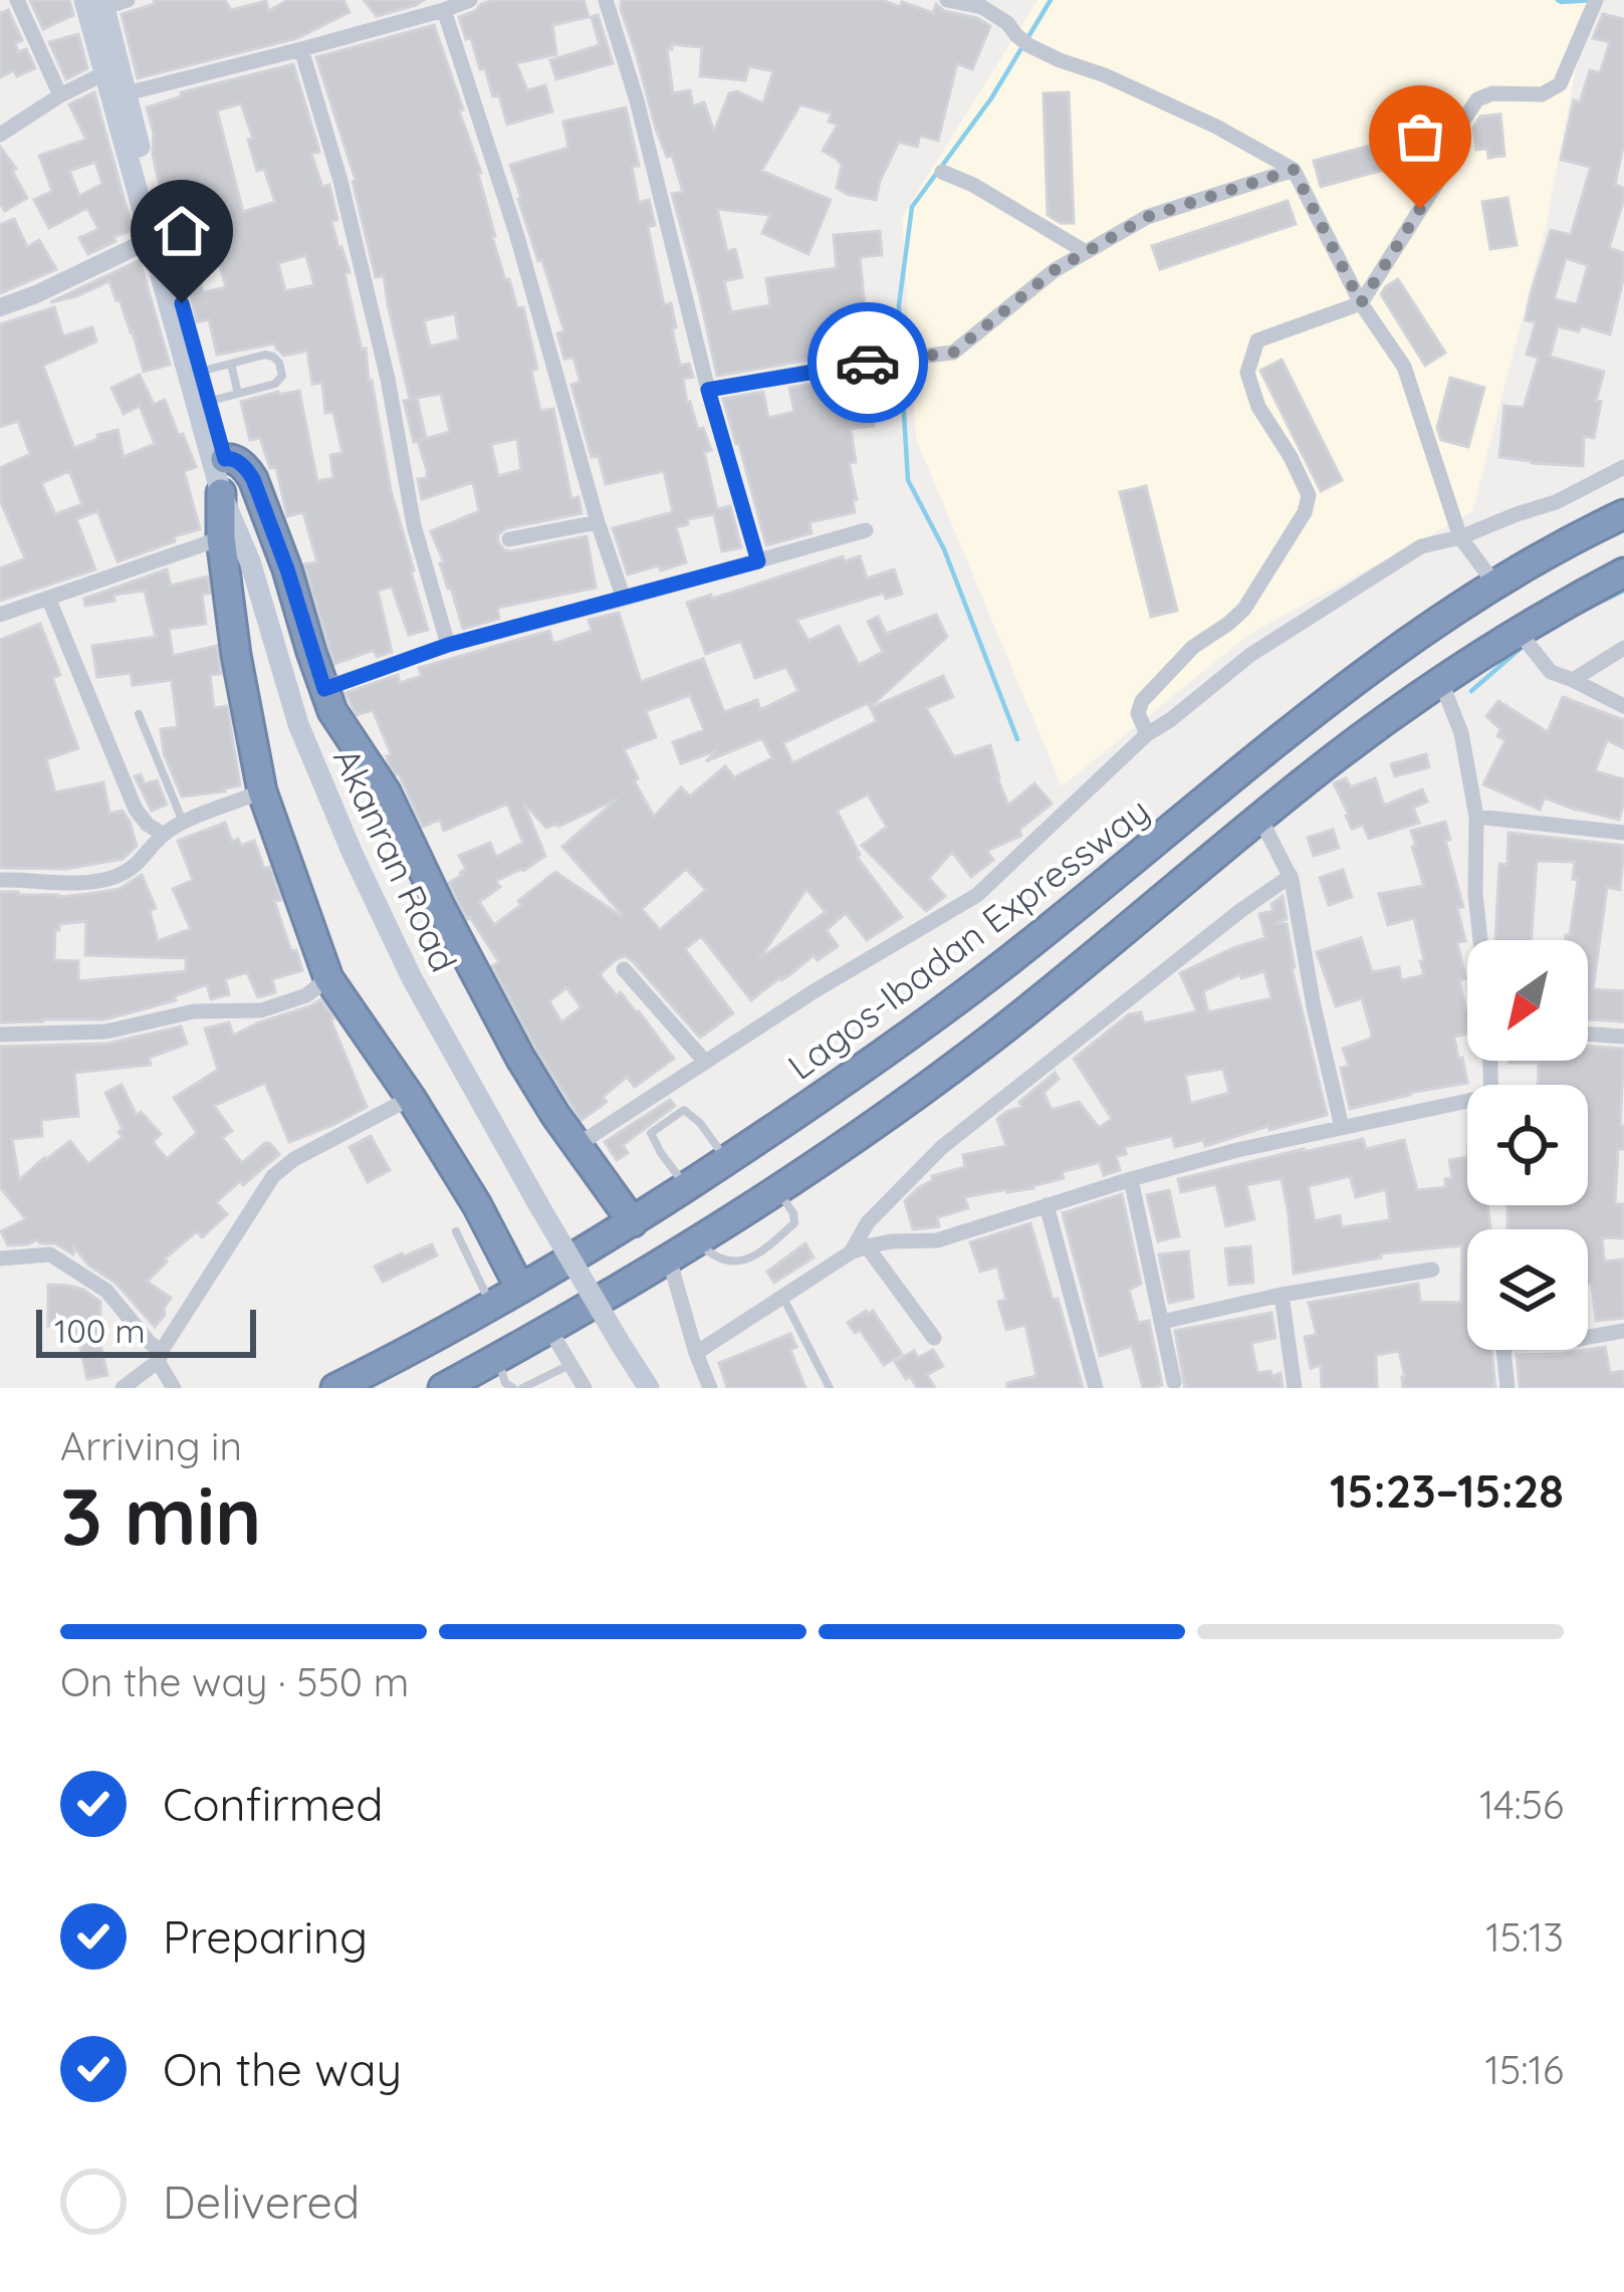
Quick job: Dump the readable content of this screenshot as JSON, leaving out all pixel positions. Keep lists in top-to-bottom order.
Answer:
{
  "streets": {
    "highway": ["Lagos-Ibadan Expressway"],
    "main road": ["Akanran Road"]
  },
  "scale_bar": "100 m",
  "north": "bottom left",
  "page": {
    "scale": "100 m",
    "heading": ["3 min", "Arriving in", "15:23–15:28"],
    "bar": "On the way · 550 m",
    "list": [
      ["Confirmed", "14:56"],
      ["Preparing", "15:13"],
      ["On the way", "15:16"],
      "Delivered"
    ]
  }
}
